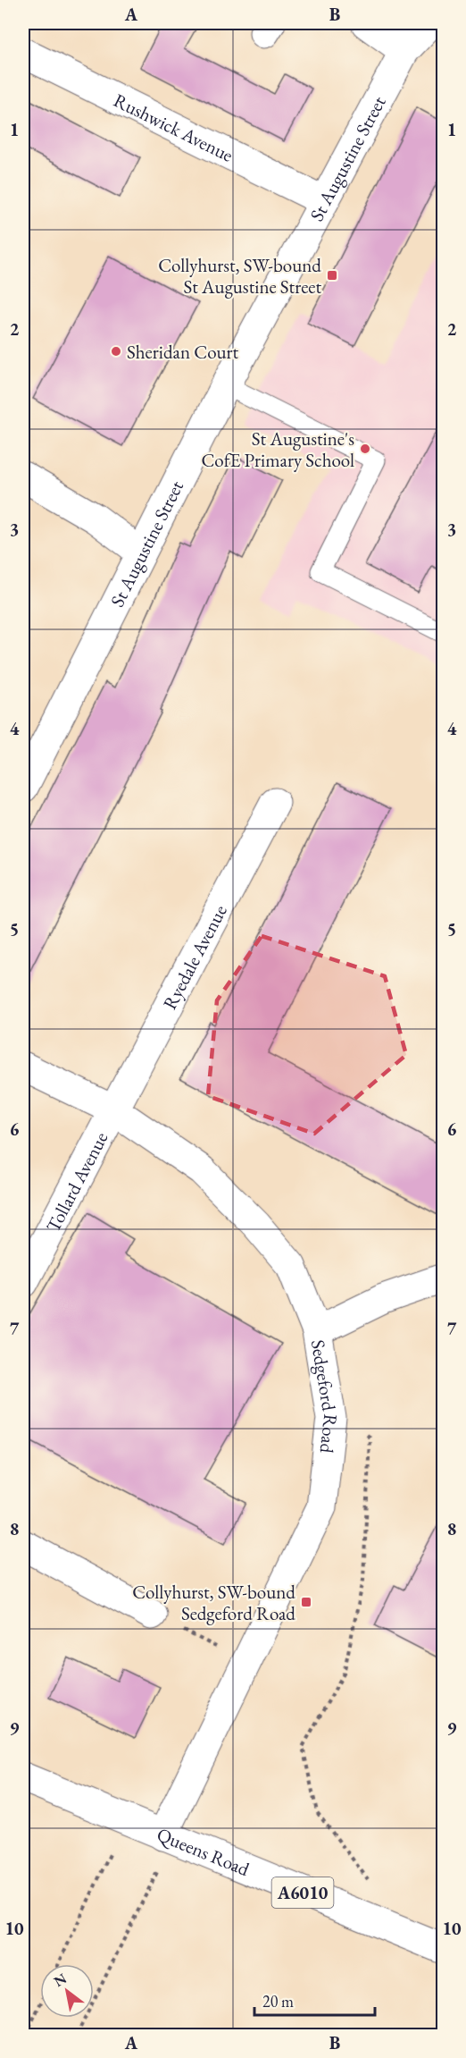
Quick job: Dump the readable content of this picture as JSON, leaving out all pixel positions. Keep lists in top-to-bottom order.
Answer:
{
  "streets": {
    "main road": [
      "Rushwick Avenue",
      "St Augustine Street",
      "Ryedale Avenue",
      "Tollard Avenue",
      "Sedgeford Road",
      "Queens Road",
      "A6010"
    ]
  },
  "crossings": [
    ["Rushwick Avenue", "St Augustine Street"],
    ["Ryedale Avenue", "Tollard Avenue"],
    ["Ryedale Avenue", "Sedgeford Road"],
    ["Tollard Avenue", "Sedgeford Road"],
    ["Sedgeford Road", "Queens Road"]
  ],
  "places": {
    "transit": ["Collyhurst, SW-bound St Augustine Street", "Collyhurst, SW-bound Sedgeford Road"],
    "other": ["Sheridan Court", "St Augustine's CofE Primary School"]
  },
  "scale_bar": "20 m",
  "north": "top left",
  "grid": {
    "columns": ["A", "B"],
    "rows": [
      "1",
      "2",
      "3",
      "4",
      "5",
      "6",
      "7",
      "8",
      "9",
      "10"
    ]
  }
}
